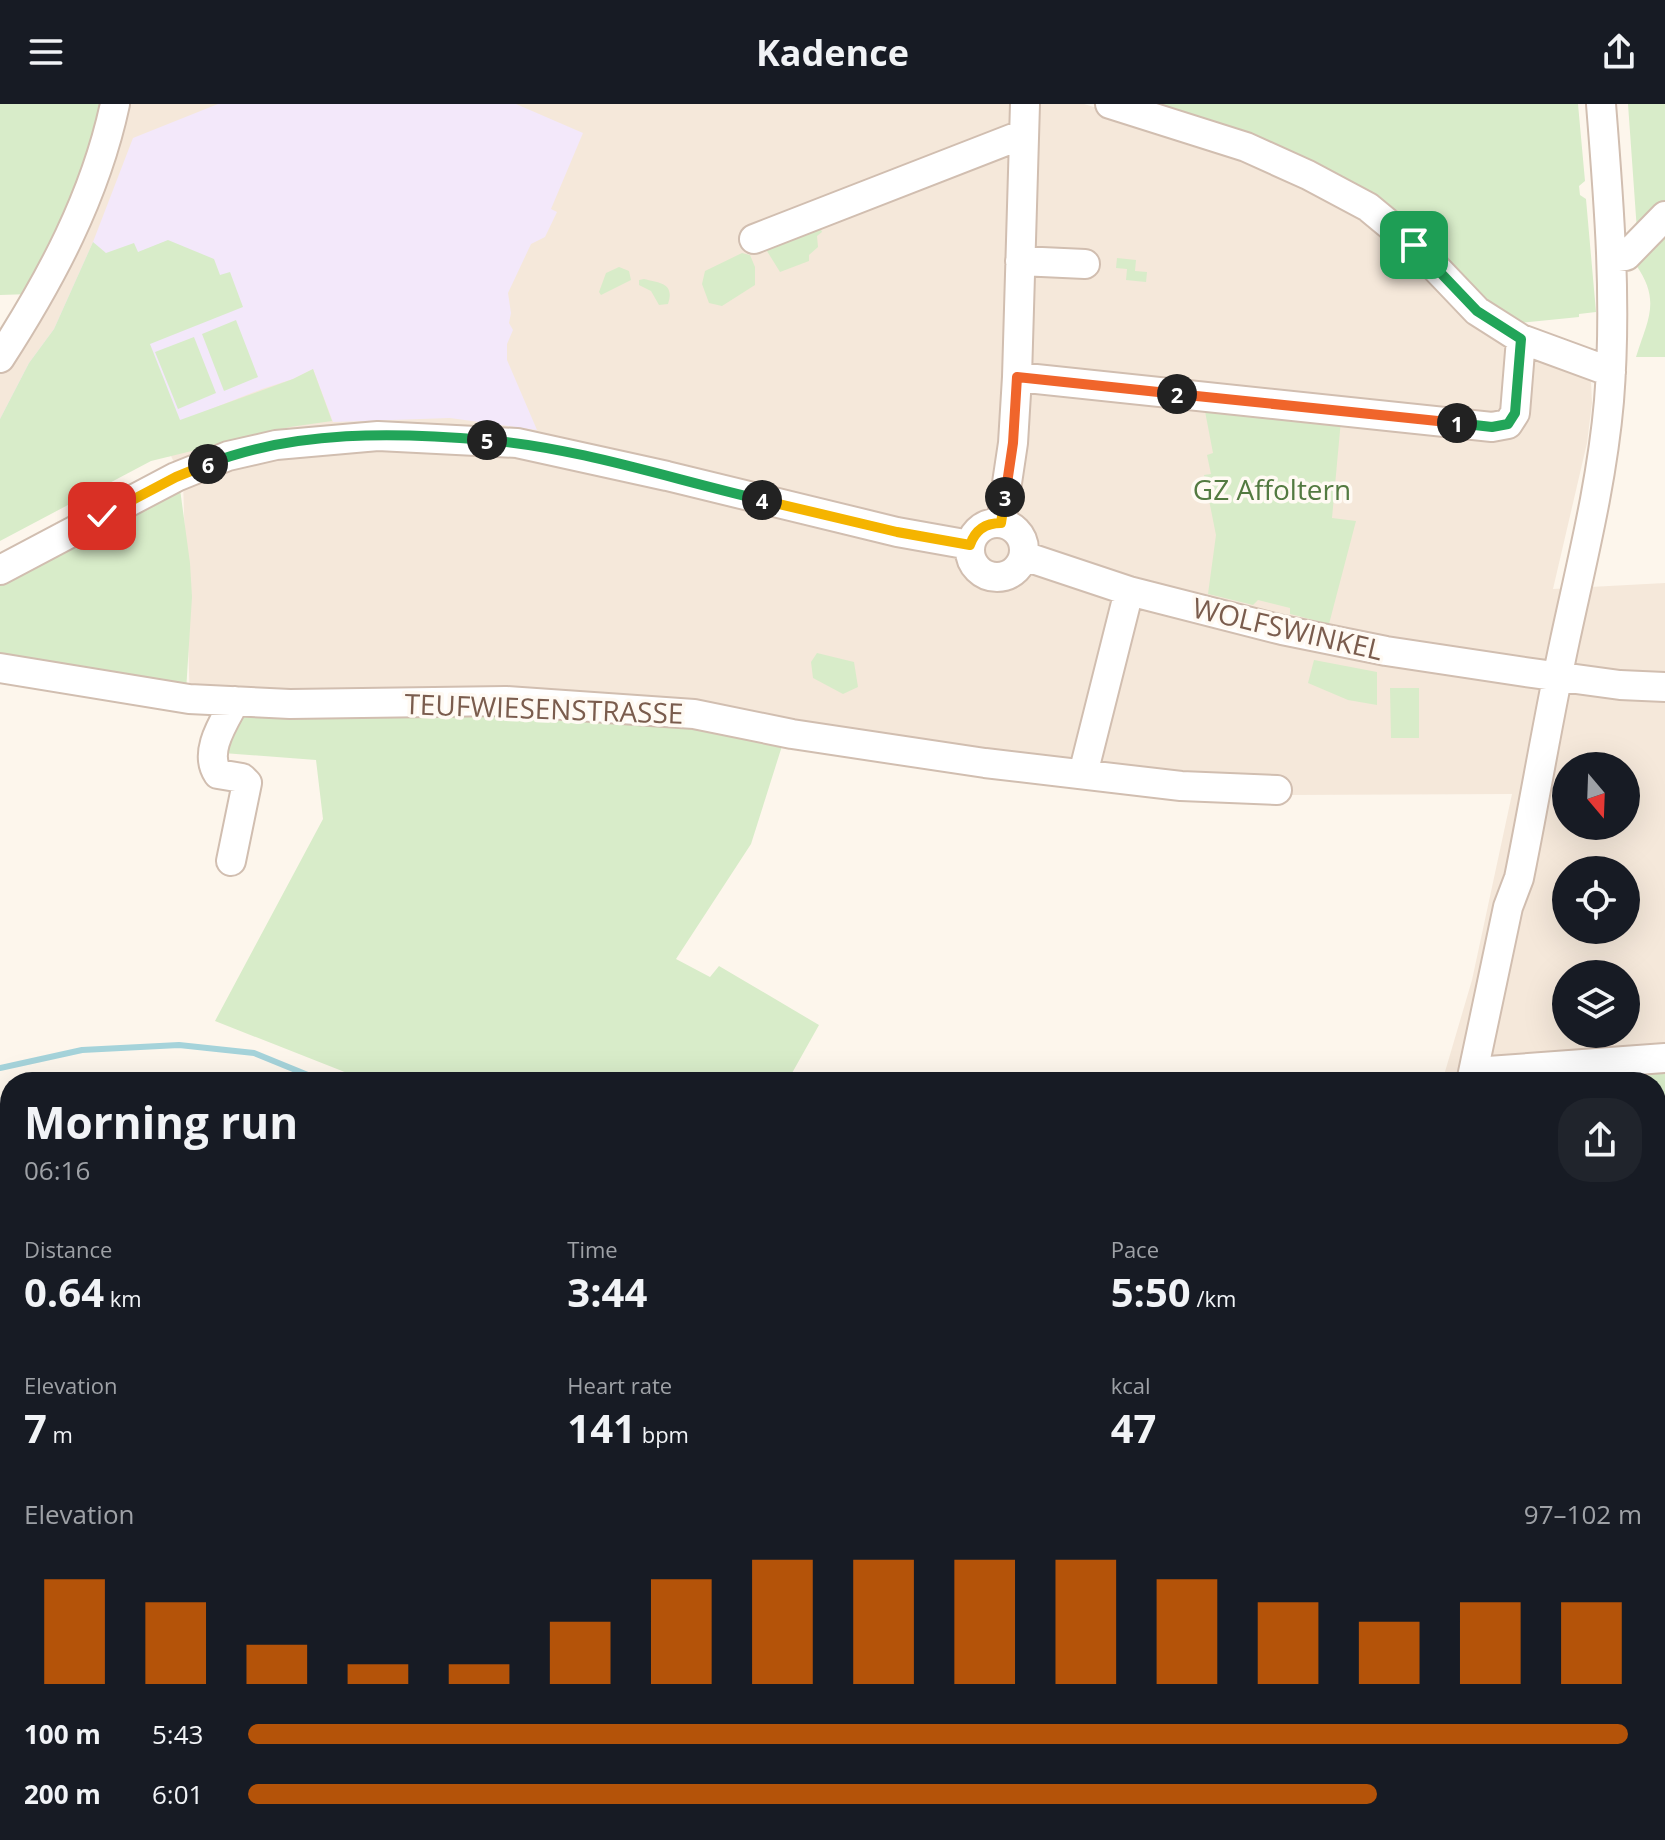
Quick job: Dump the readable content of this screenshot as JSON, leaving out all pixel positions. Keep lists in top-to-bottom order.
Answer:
{
  "streets": {
    "street": ["WOLFSWINKEL", "TEUFWIESENSTRASSE"]
  },
  "parks": ["GZ Affoltern"],
  "north": "bottom",
  "page": {
    "header": "Kadence",
    "pins": [
      "2",
      "1",
      "5",
      "6",
      "3",
      "4"
    ],
    "heading": ["Morning run", "06:16"],
    "stats": [
      ["Distance", "0.64 km"],
      ["Time", "3:44"],
      ["Pace", "5:50 /km"],
      ["Elevation", "7 m"],
      ["Heart rate", "141 bpm"],
      ["kcal", "47"]
    ],
    "chart": ["Elevation", "97–102 m"],
    "list": [
      {
        "name": "100 m",
        "note": "5:43"
      },
      {
        "name": "200 m",
        "note": "6:01"
      }
    ]
  }
}
